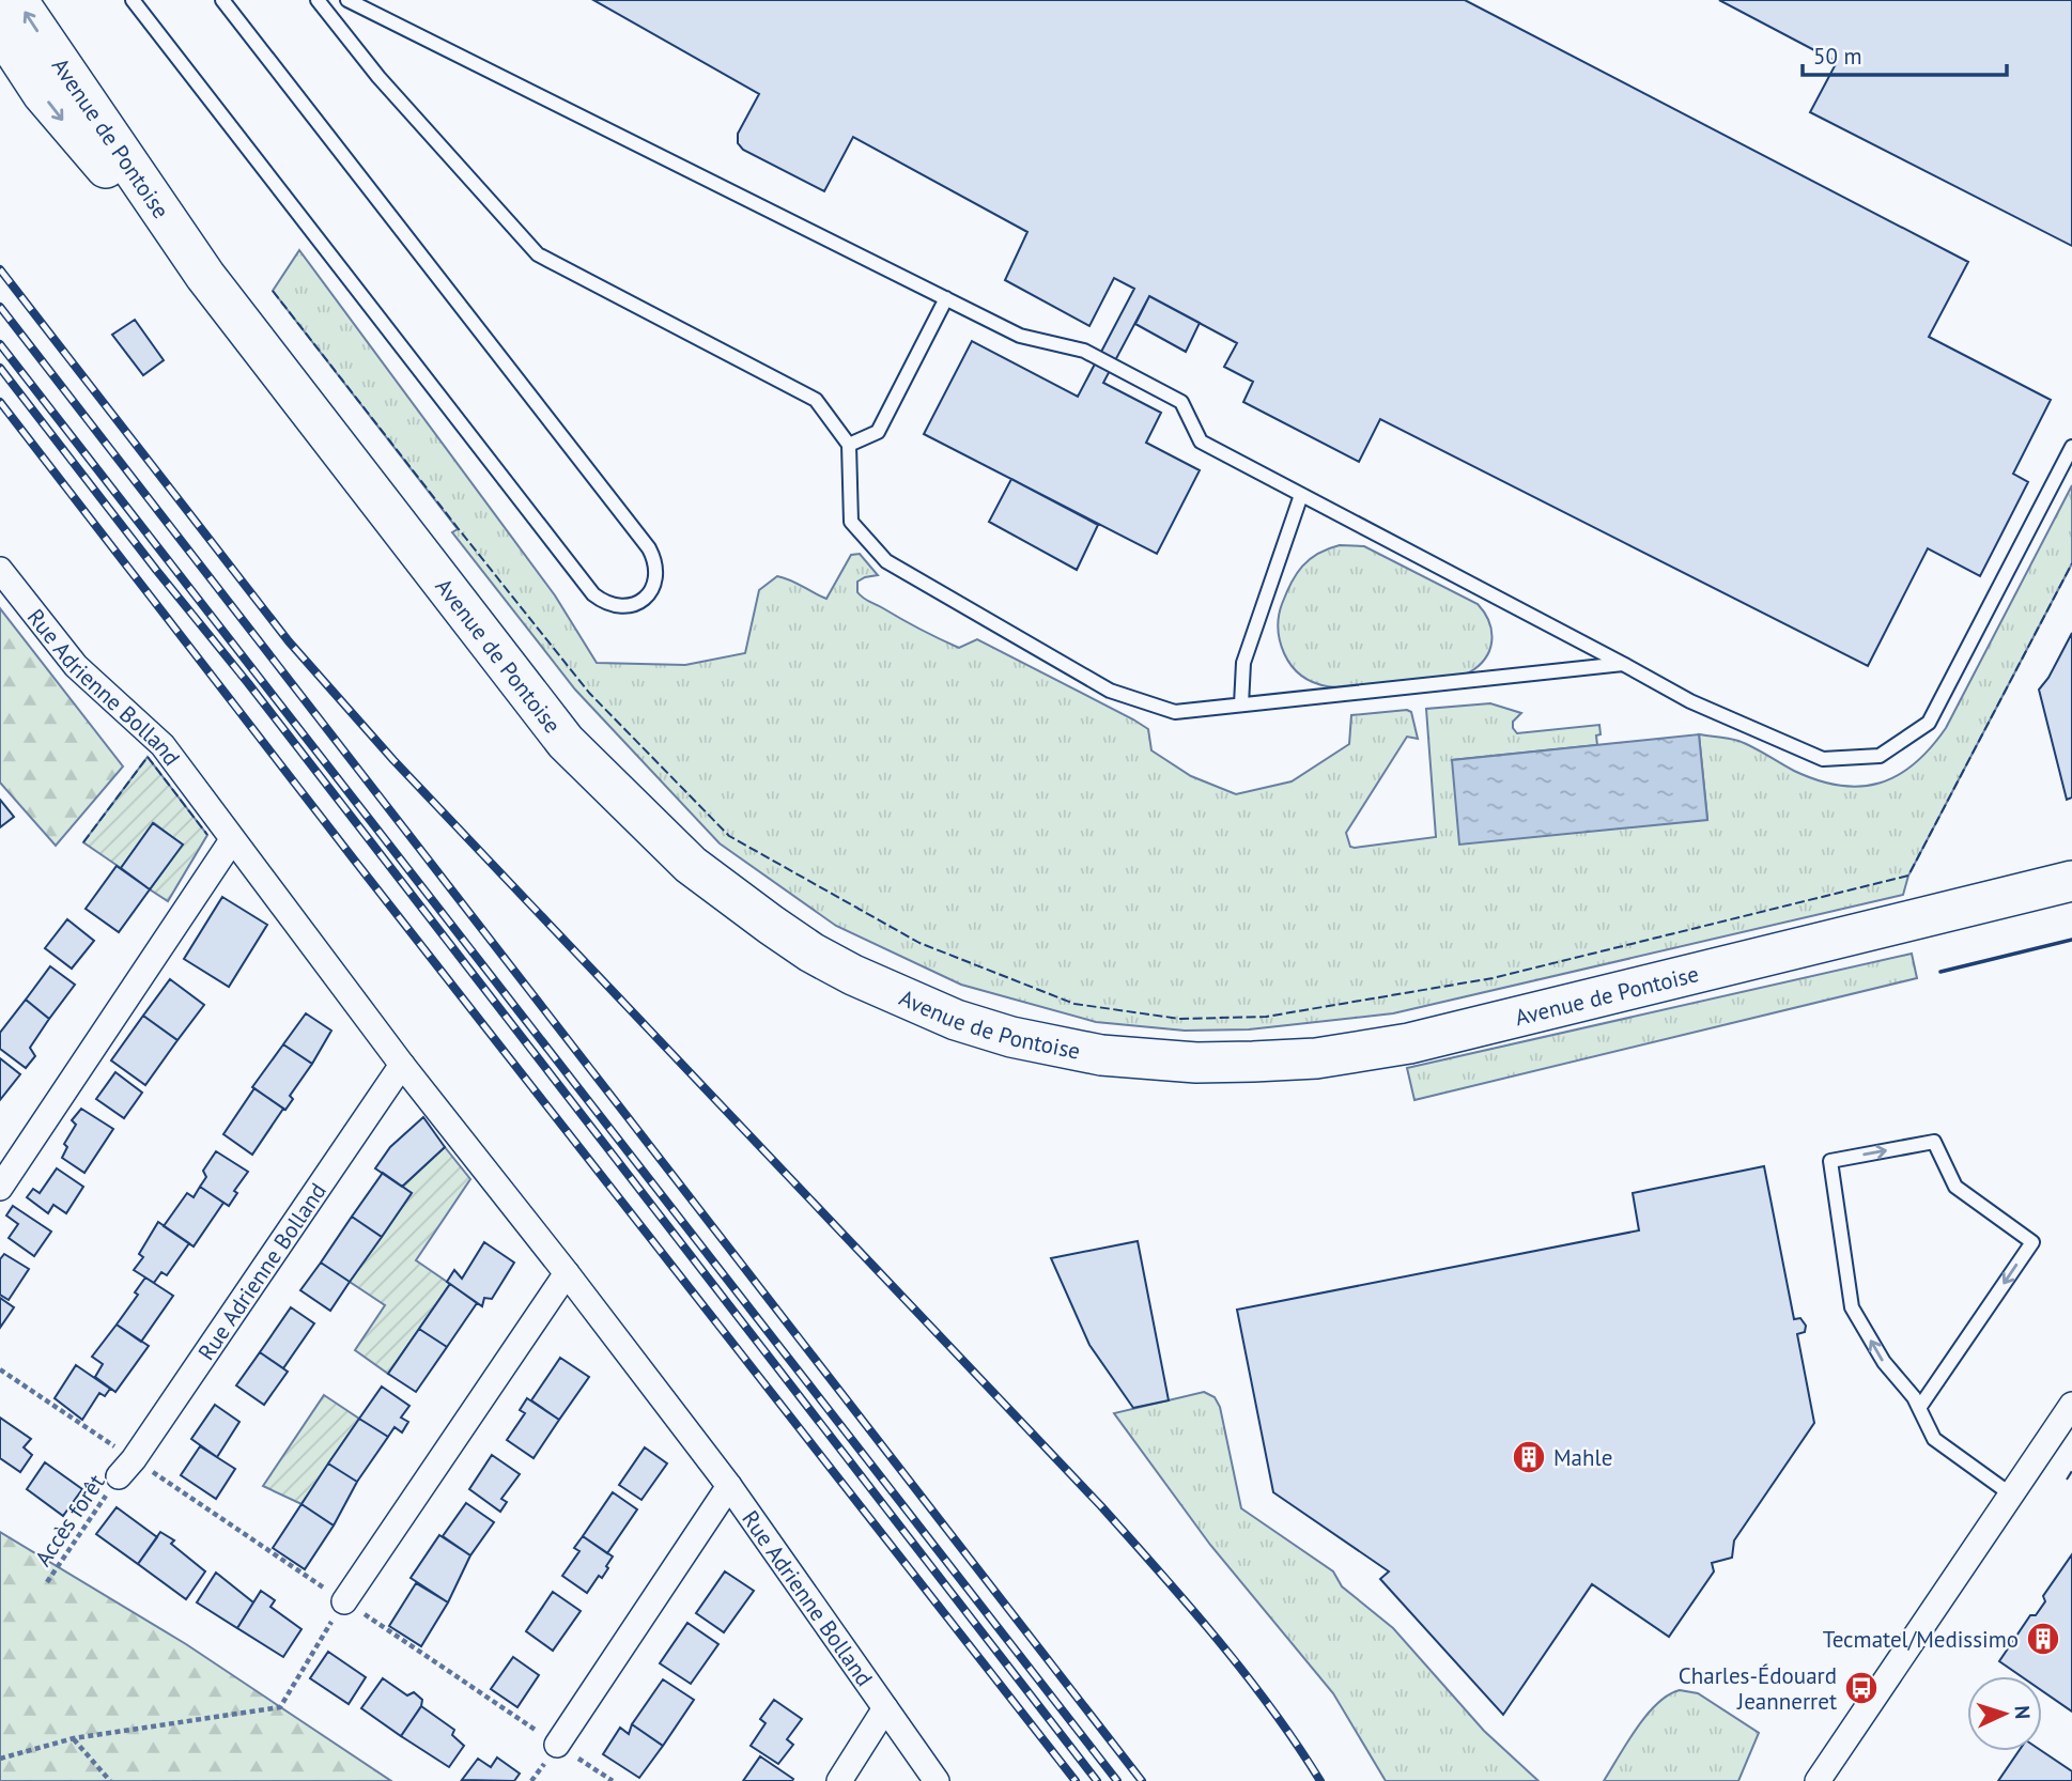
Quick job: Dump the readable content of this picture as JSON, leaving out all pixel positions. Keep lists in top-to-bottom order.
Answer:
{
  "streets": {
    "main road": ["Avenue de Pontoise"],
    "street": ["Rue Adrienne Bolland"],
    "path": ["Accès forêt"]
  },
  "crossings": [
    ["Rue Adrienne Bolland", "Accès forêt"]
  ],
  "places": {
    "building": ["Mahle", "Tecmatel/Medissimo"],
    "bus stop": ["Charles-Édouard Jeannerret"]
  },
  "scale_bar": "50 m",
  "north": "right"
}
